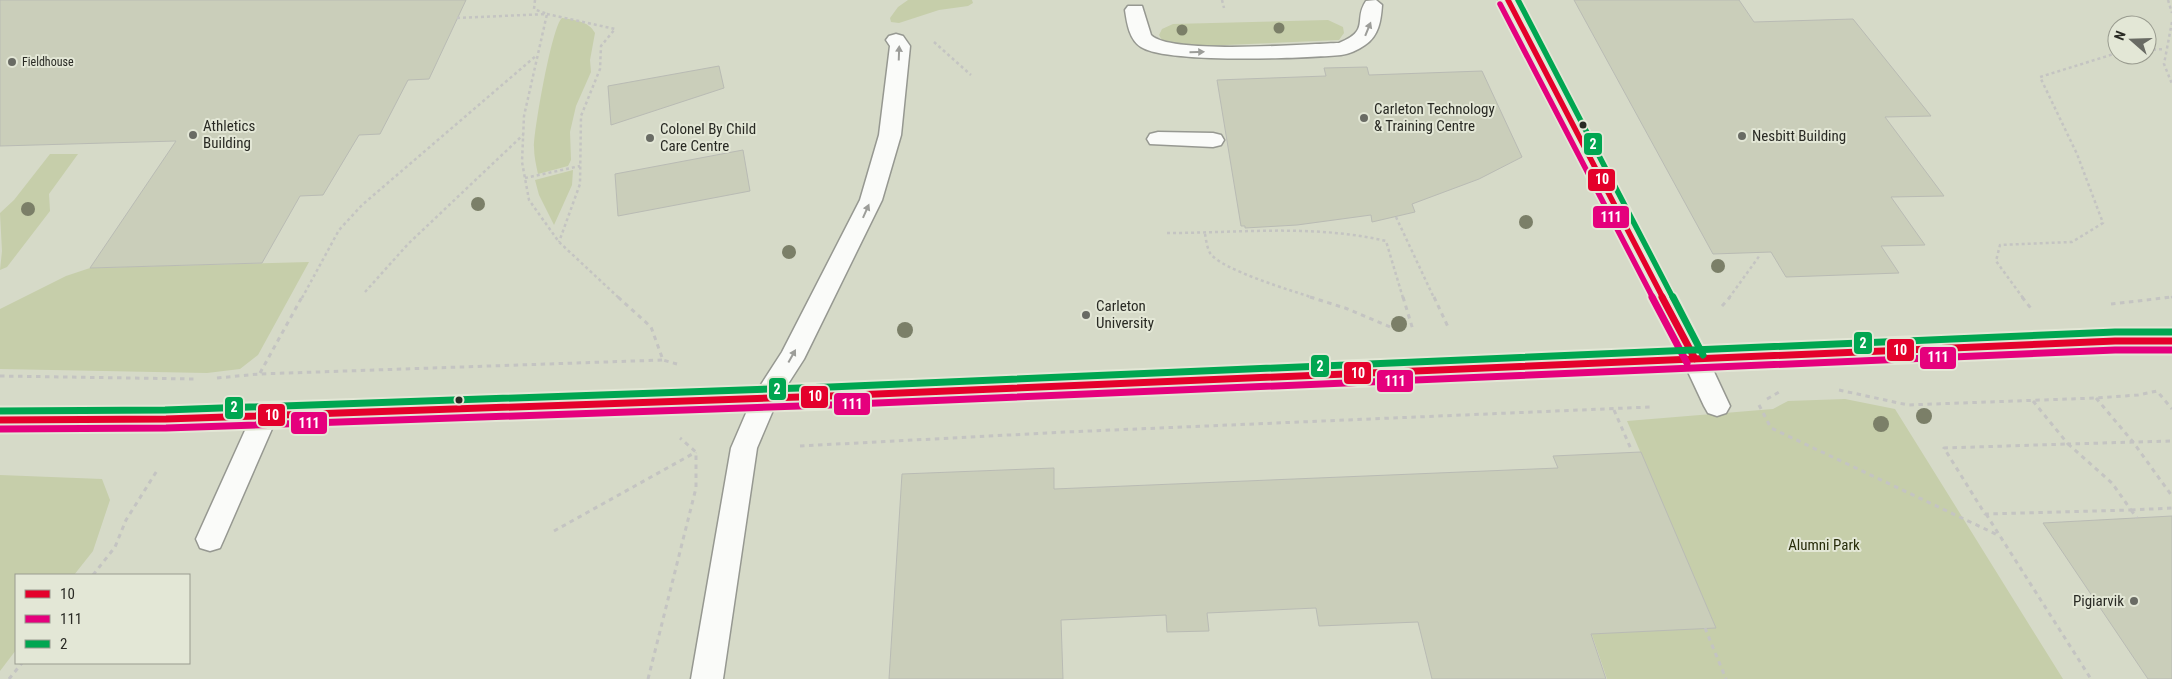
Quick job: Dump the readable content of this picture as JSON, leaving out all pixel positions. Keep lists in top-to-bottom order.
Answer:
{
  "parks": ["Alumni Park"],
  "places": [
    "Fieldhouse",
    "Carleton Technology & Training Centre",
    "Athletics Building",
    "Nesbitt Building",
    "Colonel By Child Care Centre",
    "Carleton University",
    "Pigiarvik"
  ],
  "lines": ["transit line 10", "transit line 2", "transit line 111"],
  "legend": ["10", "111", "2"],
  "north": "left"
}
